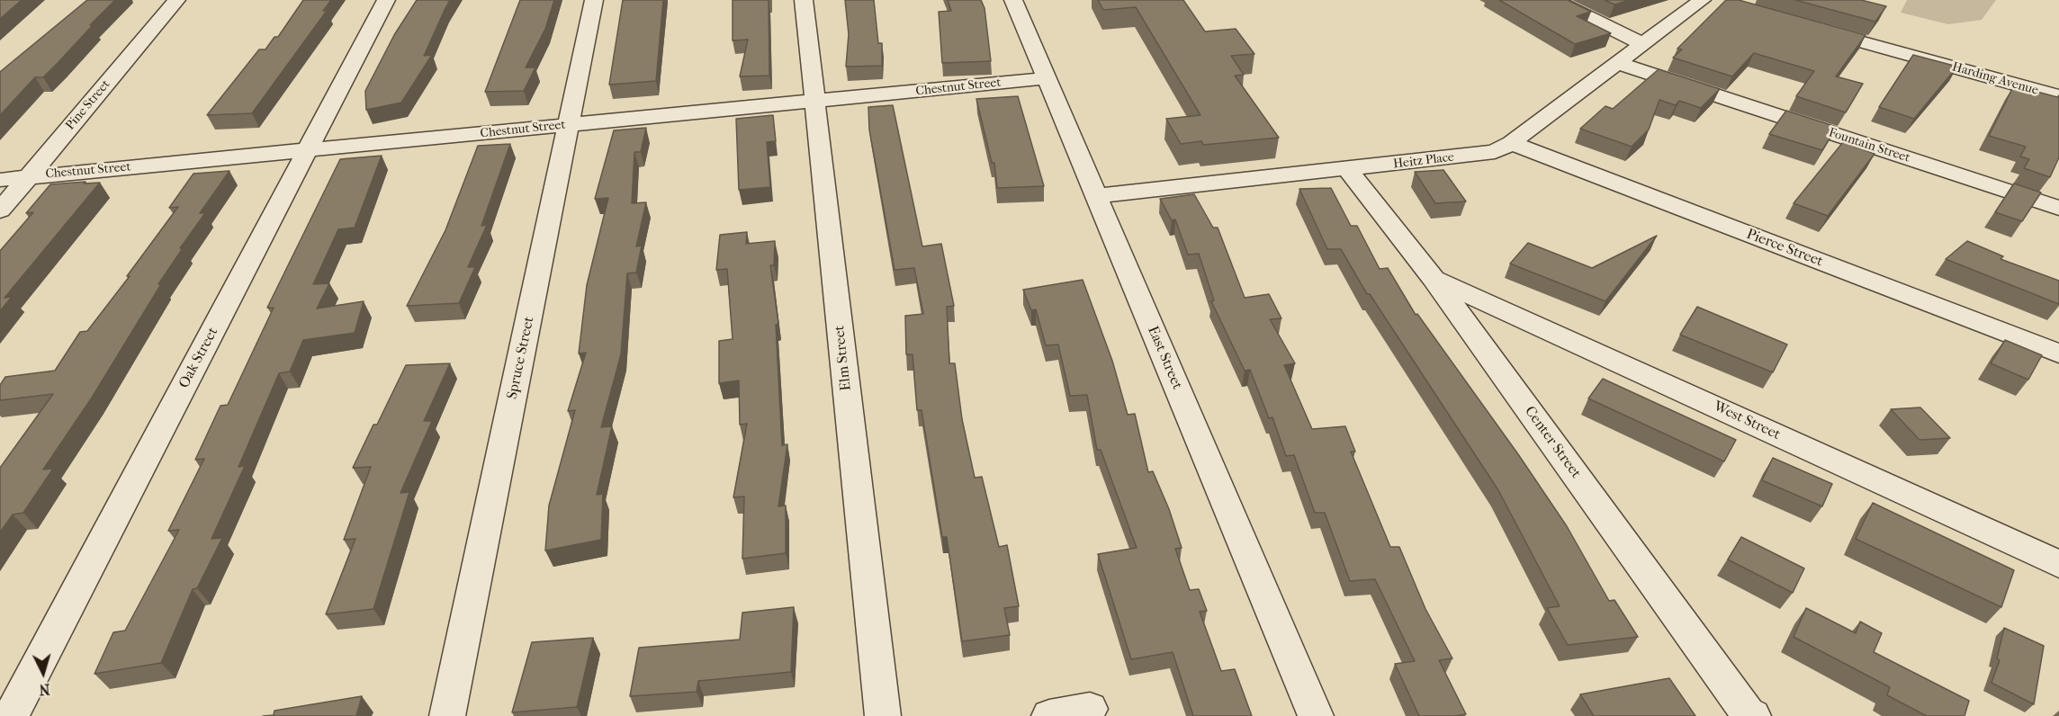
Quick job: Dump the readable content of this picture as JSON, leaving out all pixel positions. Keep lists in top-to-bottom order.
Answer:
{
  "streets": {
    "street": [
      "Harding Avenue",
      "Chestnut Street",
      "Pine Street",
      "Fountain Street",
      "Heitz Place",
      "Pierce Street",
      "Oak Street",
      "Spruce Street",
      "Elm Street",
      "East Street",
      "West Street",
      "Center Street"
    ]
  },
  "crossings": [
    ["Chestnut Street", "Pine Street"],
    ["Chestnut Street", "Oak Street"],
    ["Chestnut Street", "Spruce Street"],
    ["Chestnut Street", "Elm Street"],
    ["Chestnut Street", "East Street"],
    ["Fountain Street", "Heitz Place"],
    ["Heitz Place", "Pierce Street"],
    ["Heitz Place", "East Street"],
    ["Heitz Place", "Center Street"],
    ["West Street", "Center Street"]
  ],
  "north": "bottom"
}
